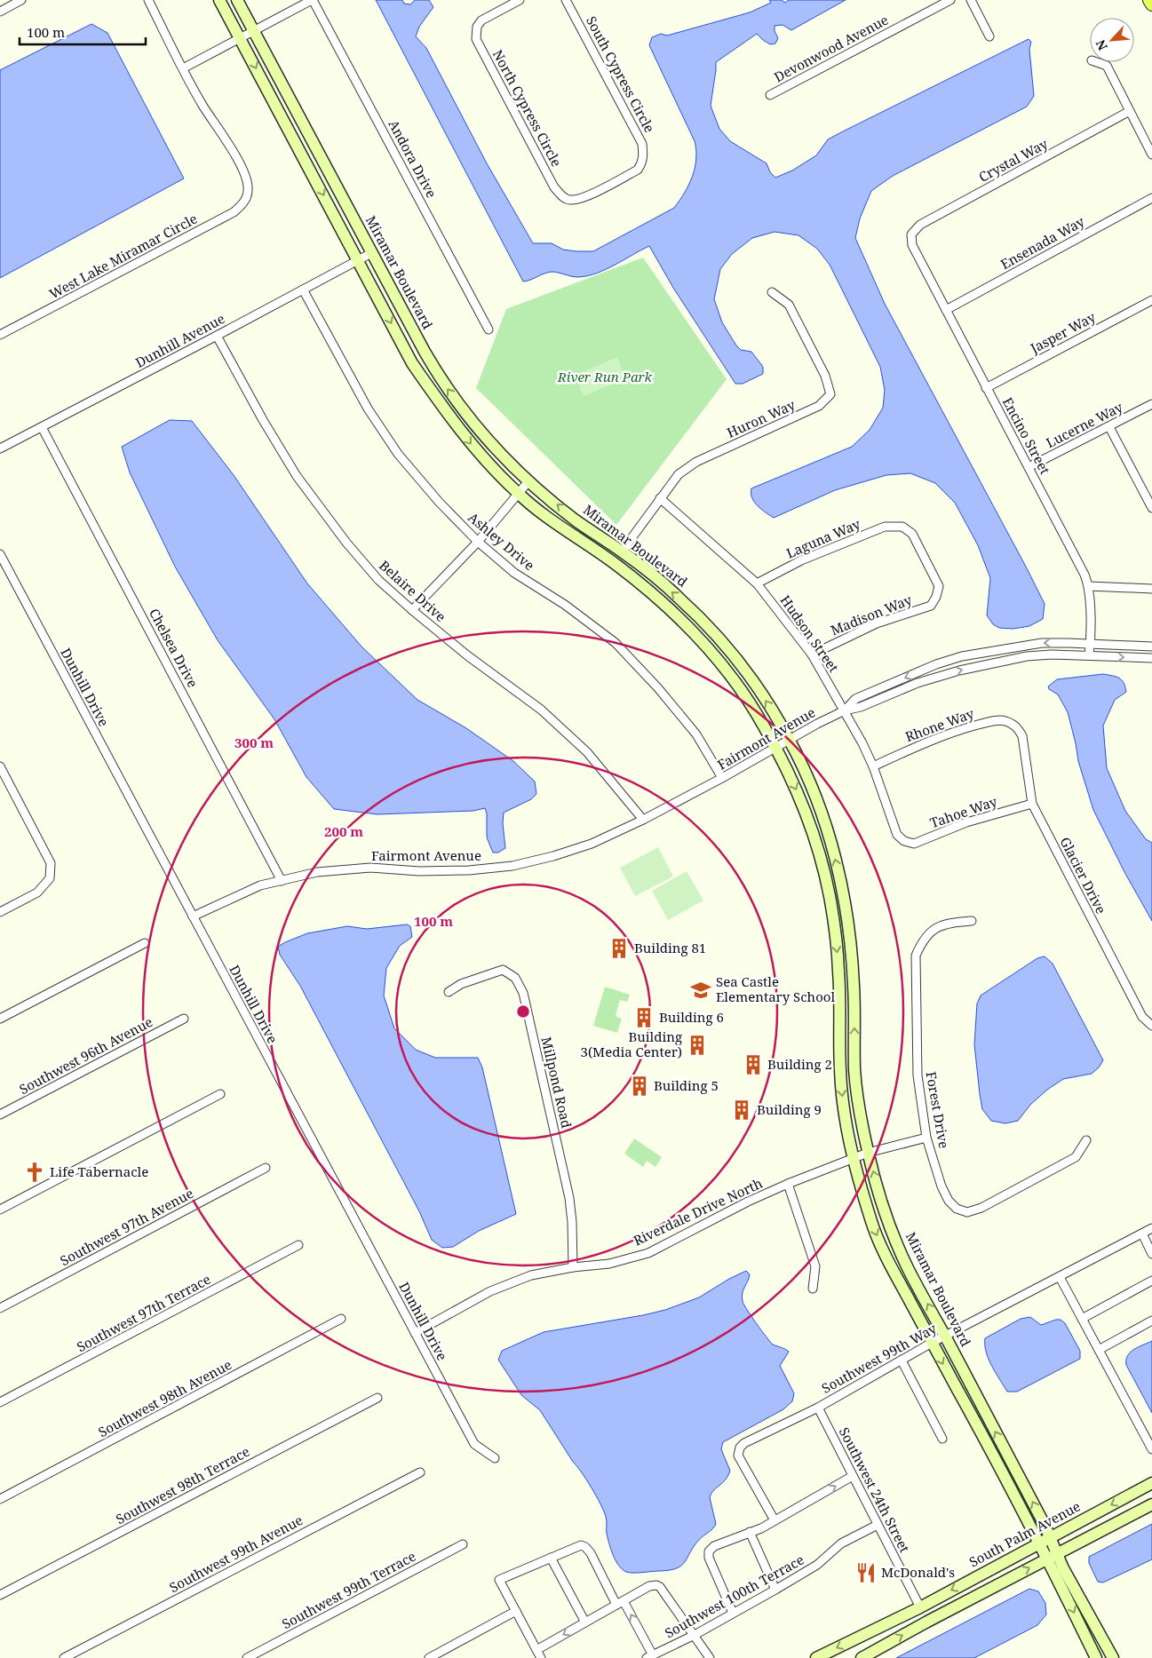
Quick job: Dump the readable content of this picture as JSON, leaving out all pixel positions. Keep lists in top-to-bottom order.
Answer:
{
  "streets": {
    "street": [
      "Devonwood Avenue",
      "South Cypress Circle",
      "North Cypress Circle",
      "Andora Drive",
      "Crystal Way",
      "Ensenada Way",
      "West Lake Miramar Circle",
      "Miramar Boulevard",
      "Jasper Way",
      "Dunhill Avenue",
      "Huron Way",
      "Lucerne Way",
      "Encino Street",
      "Laguna Way",
      "Ashley Drive",
      "Belaire Drive",
      "Madison Way",
      "Hudson Street",
      "Chelsea Drive",
      "Dunhill Drive",
      "Rhone Way",
      "Fairmont Avenue",
      "Tahoe Way",
      "Glacier Drive",
      "Southwest 96th Avenue",
      "Millpond Road",
      "Forest Drive",
      "Riverdale Drive North",
      "Southwest 97th Avenue",
      "Southwest 97th Terrace",
      "Southwest 99th Way",
      "Southwest 98th Avenue",
      "Southwest 98th Terrace",
      "Southwest 24th Street",
      "South Palm Avenue",
      "Southwest 99th Avenue",
      "Southwest 99th Terrace",
      "Southwest 100th Terrace"
    ]
  },
  "crossings": [
    ["South Cypress Circle", "North Cypress Circle"],
    ["Crystal Way", "Encino Street"],
    ["Ensenada Way", "Encino Street"],
    ["Miramar Boulevard", "Dunhill Avenue"],
    ["Miramar Boulevard", "Huron Way"],
    ["Miramar Boulevard", "Fairmont Avenue"],
    ["Miramar Boulevard", "Riverdale Drive North"],
    ["Miramar Boulevard", "Southwest 99th Way"],
    ["Miramar Boulevard", "South Palm Avenue"],
    ["Jasper Way", "Encino Street"],
    ["Dunhill Avenue", "Ashley Drive"],
    ["Dunhill Avenue", "Belaire Drive"],
    ["Dunhill Avenue", "Chelsea Drive"],
    ["Huron Way", "Hudson Street"],
    ["Lucerne Way", "Encino Street"],
    ["Encino Street", "Fairmont Avenue"],
    ["Laguna Way", "Madison Way"],
    ["Laguna Way", "Hudson Street"],
    ["Ashley Drive", "Fairmont Avenue"],
    ["Belaire Drive", "Fairmont Avenue"],
    ["Madison Way", "Hudson Street"],
    ["Hudson Street", "Rhone Way"],
    ["Hudson Street", "Fairmont Avenue"],
    ["Hudson Street", "Tahoe Way"],
    ["Chelsea Drive", "Fairmont Avenue"],
    ["Dunhill Drive", "Fairmont Avenue"],
    ["Dunhill Drive", "Riverdale Drive North"],
    ["Rhone Way", "Glacier Drive"],
    ["Tahoe Way", "Glacier Drive"],
    ["Millpond Road", "Riverdale Drive North"],
    ["Forest Drive", "Riverdale Drive North"],
    ["Southwest 99th Way", "Southwest 24th Street"],
    ["Southwest 24th Street", "South Palm Avenue"],
    ["Southwest 24th Street", "Southwest 100th Terrace"]
  ],
  "parks": ["River Run Park"],
  "places": {
    "building": [
      "Building 81",
      "Building 6",
      "Building 3(Media Center)",
      "Building 2",
      "Building 5",
      "Building 9"
    ],
    "school or university": ["Sea Castle Elementary School"],
    "church": ["Life Tabernacle"],
    "restaurant": ["McDonald's"]
  },
  "scale_bar": "100 m",
  "north": "bottom left",
  "rings": ["300 m", "200 m", "100 m"]
}
